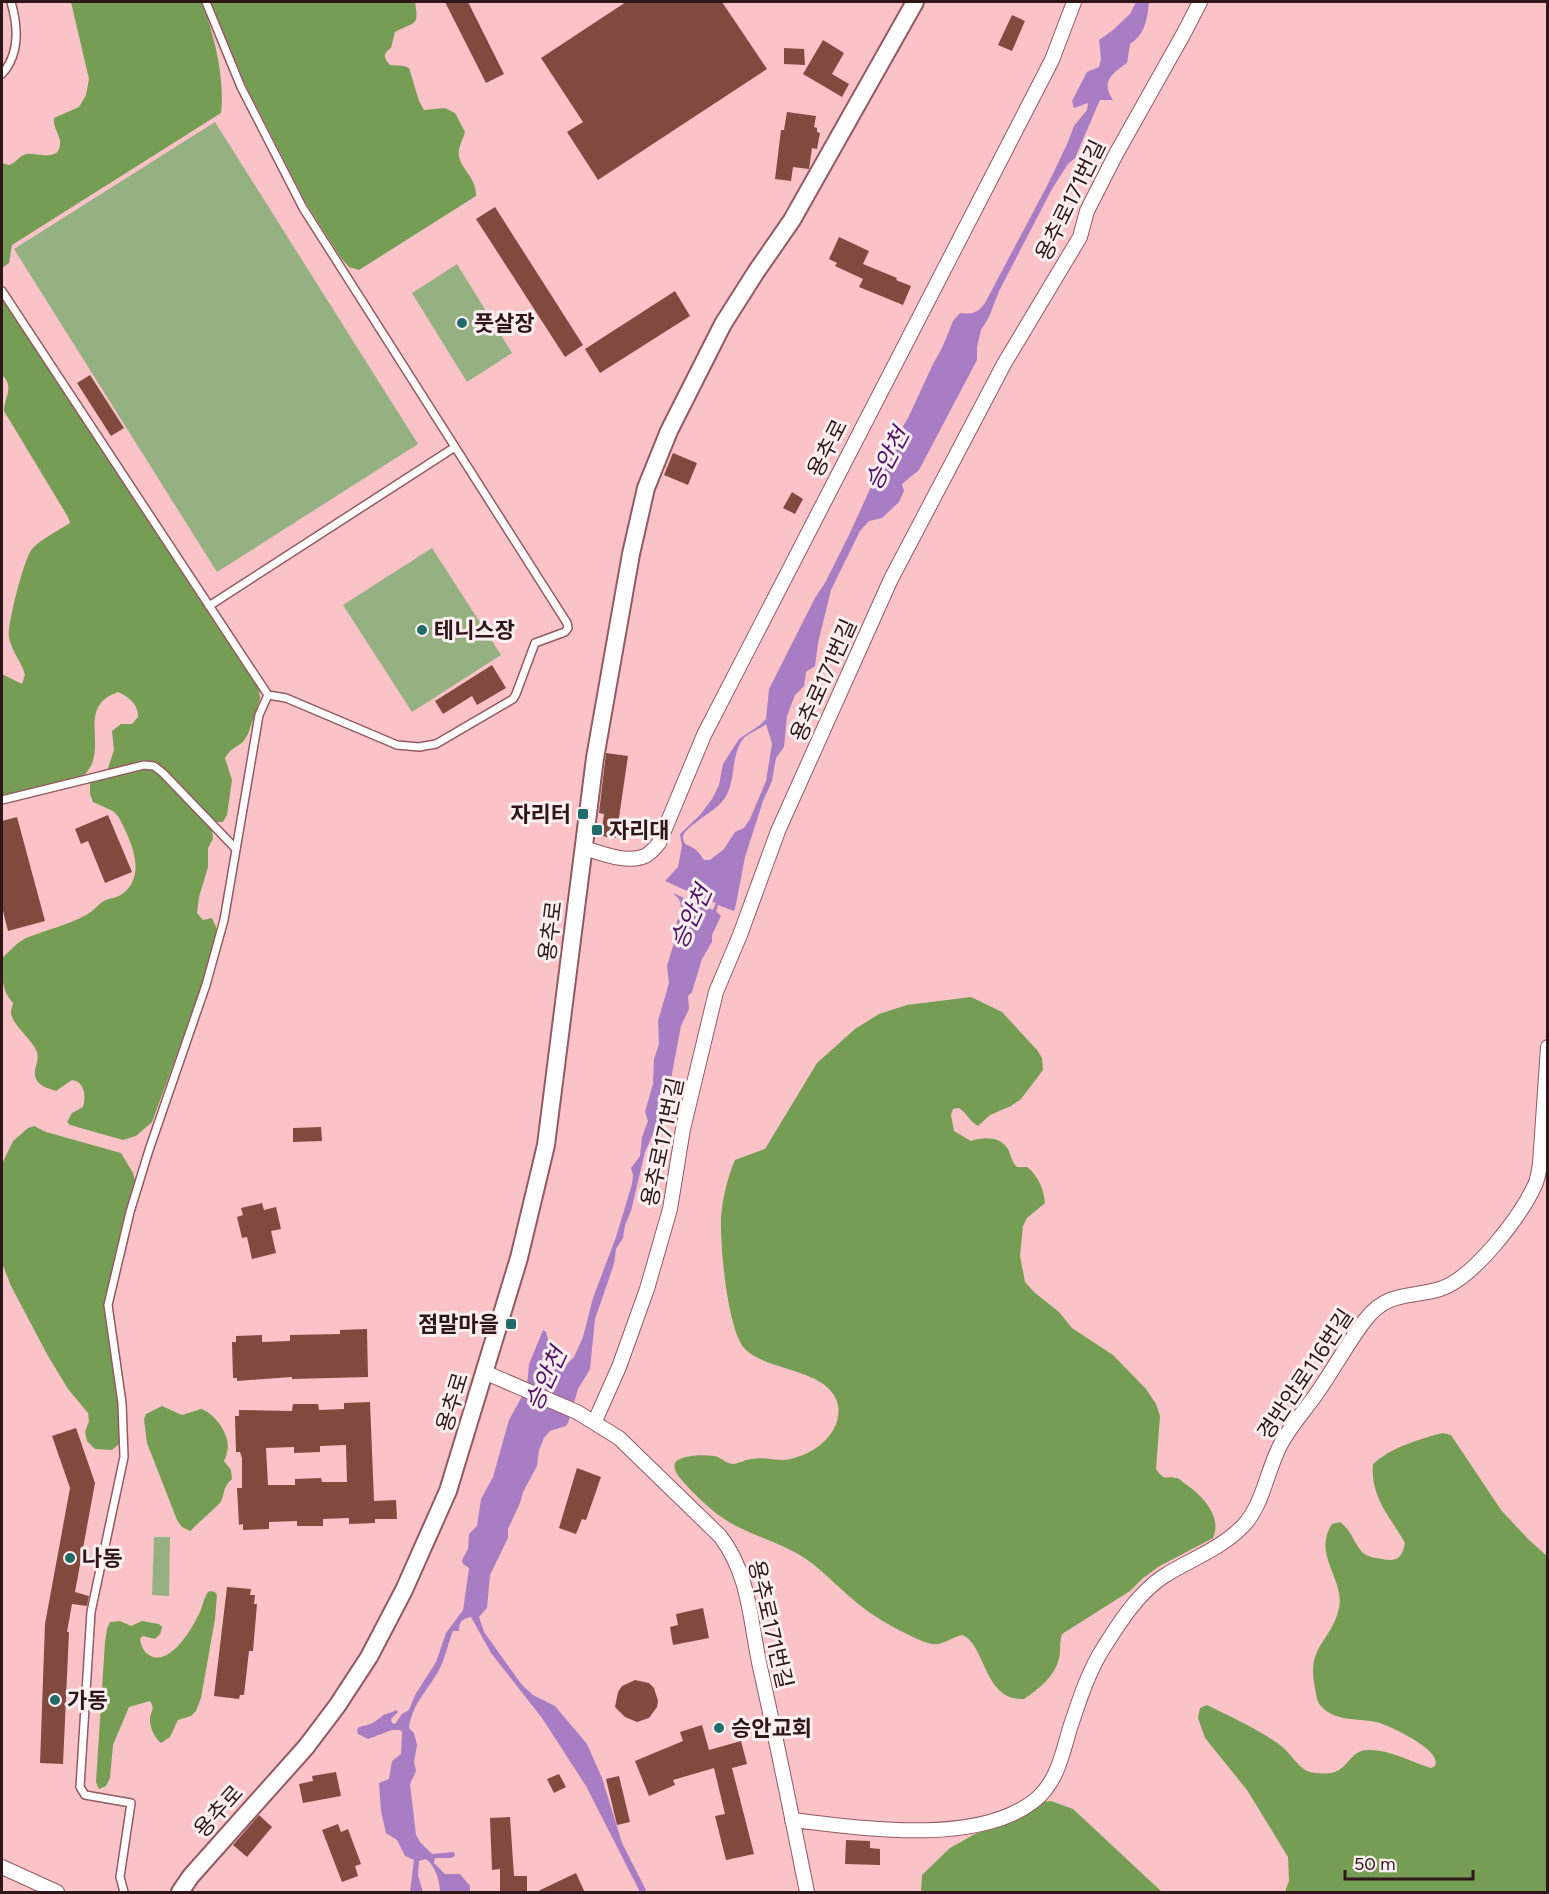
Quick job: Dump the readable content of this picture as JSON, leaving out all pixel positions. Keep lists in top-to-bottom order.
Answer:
{
  "streets": {
    "street": ["용추로171번길", "용추로", "경반안로116번길"]
  },
  "crossings": [
    ["용추로171번길", "용추로"],
    ["용추로171번길", "경반안로116번길"]
  ],
  "water": ["승안천"],
  "places": {
    "other": [
      "풋살장",
      "테니스장",
      "나동",
      "가동",
      "승안교회"
    ],
    "transit": ["자리터", "자리대", "점말마을"]
  },
  "scale_bar": "50 m"
}
